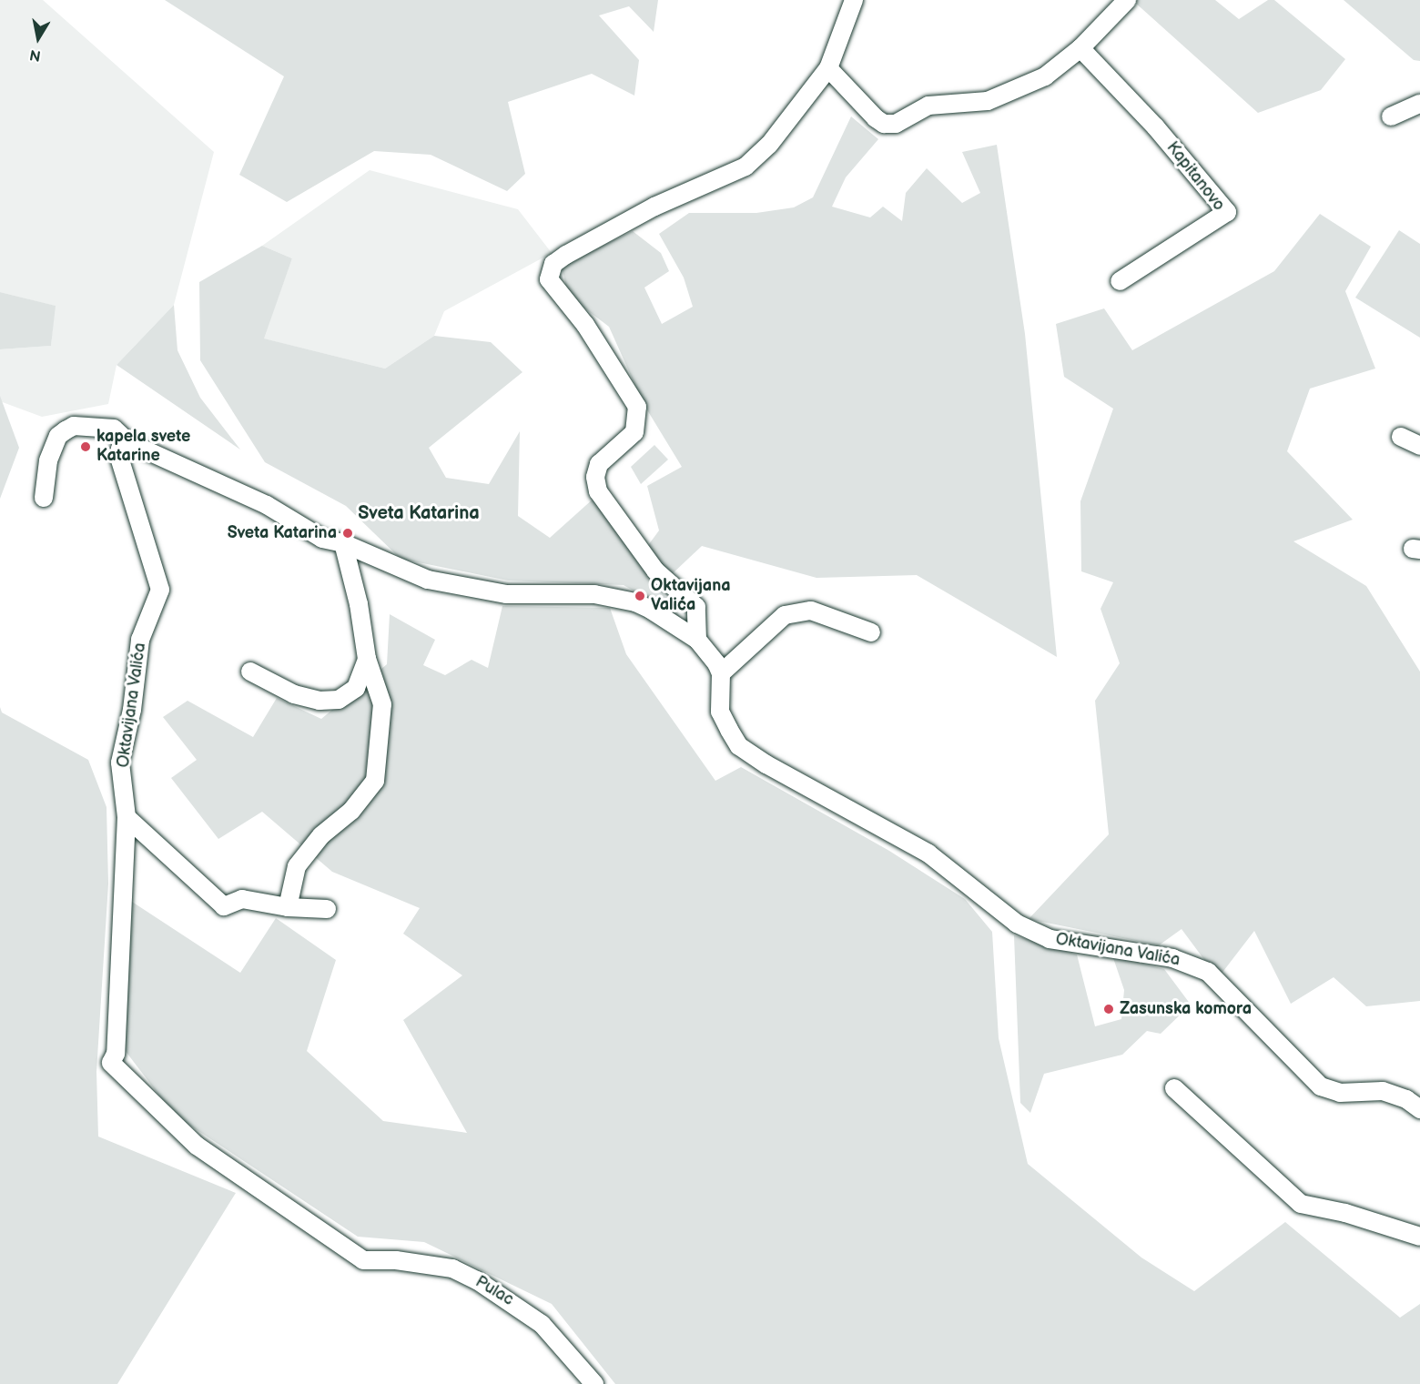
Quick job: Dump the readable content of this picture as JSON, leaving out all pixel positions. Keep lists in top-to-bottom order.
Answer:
{
  "streets": {
    "street": ["Kapitanovo", "Oktavijana Valića", "Pulac"]
  },
  "crossings": [
    ["Oktavijana Valića", "Pulac"]
  ],
  "districts": ["Sveta Katarina"],
  "places": [
    "kapela svete Katarine",
    "Sveta Katarina",
    "Oktavijana Valića",
    "Zasunska komora"
  ],
  "north": "bottom"
}
